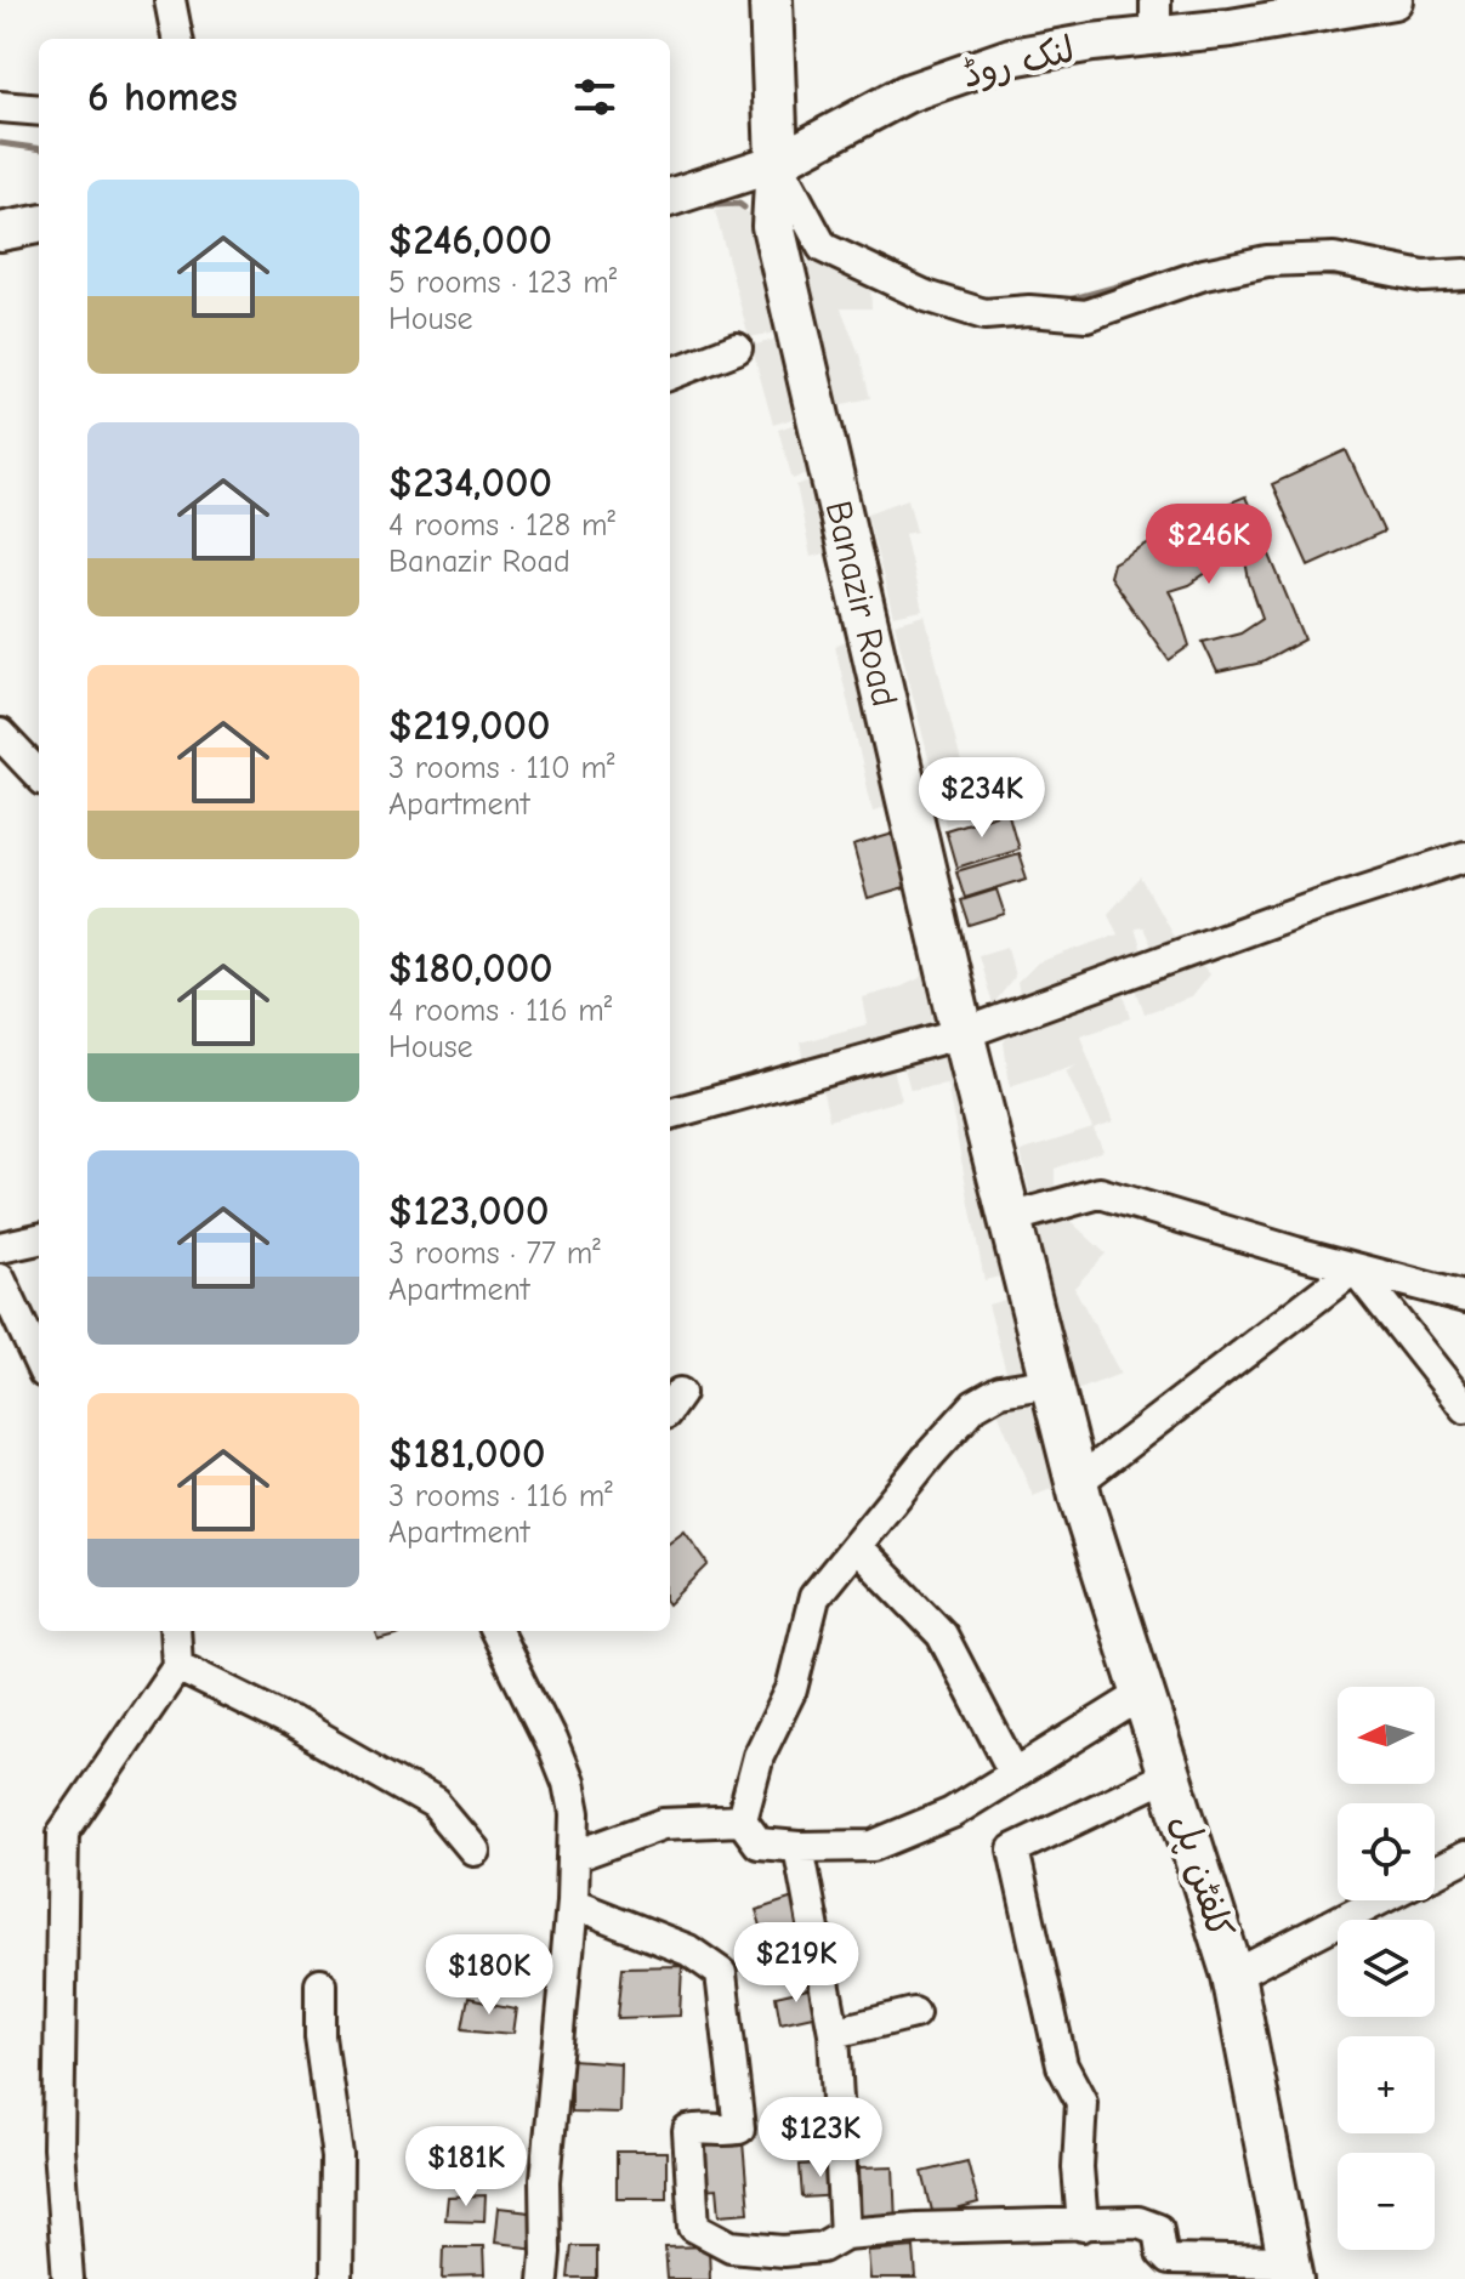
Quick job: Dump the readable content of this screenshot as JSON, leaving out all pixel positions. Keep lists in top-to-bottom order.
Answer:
{
  "streets": {
    "highway": ["Banazir Road", "کلفٹن پل"],
    "main road": ["لنک روڈ"]
  },
  "crossings": [
    ["لنک روڈ", "Banazir Road"],
    ["Banazir Road", "کلفٹن پل"]
  ],
  "north": "left",
  "page": {
    "heading": "6 homes",
    "list": [
      {
        "name": "$246,000",
        "note": "5 rooms · 123 m² · House"
      },
      {
        "name": "$234,000",
        "note": "4 rooms · 128 m² · Banazir Road"
      },
      {
        "name": "$219,000",
        "note": "3 rooms · 110 m² · Apartment"
      },
      {
        "name": "$180,000",
        "note": "4 rooms · 116 m² · House"
      },
      {
        "name": "$123,000",
        "note": "3 rooms · 77 m² · Apartment"
      },
      {
        "name": "$181,000",
        "note": "3 rooms · 116 m² · Apartment"
      }
    ],
    "price": [
      "$246K",
      "$234K",
      "$219K",
      "$180K",
      "$123K",
      "$181K"
    ],
    "map_buttons": ["+", "−"]
  }
}
